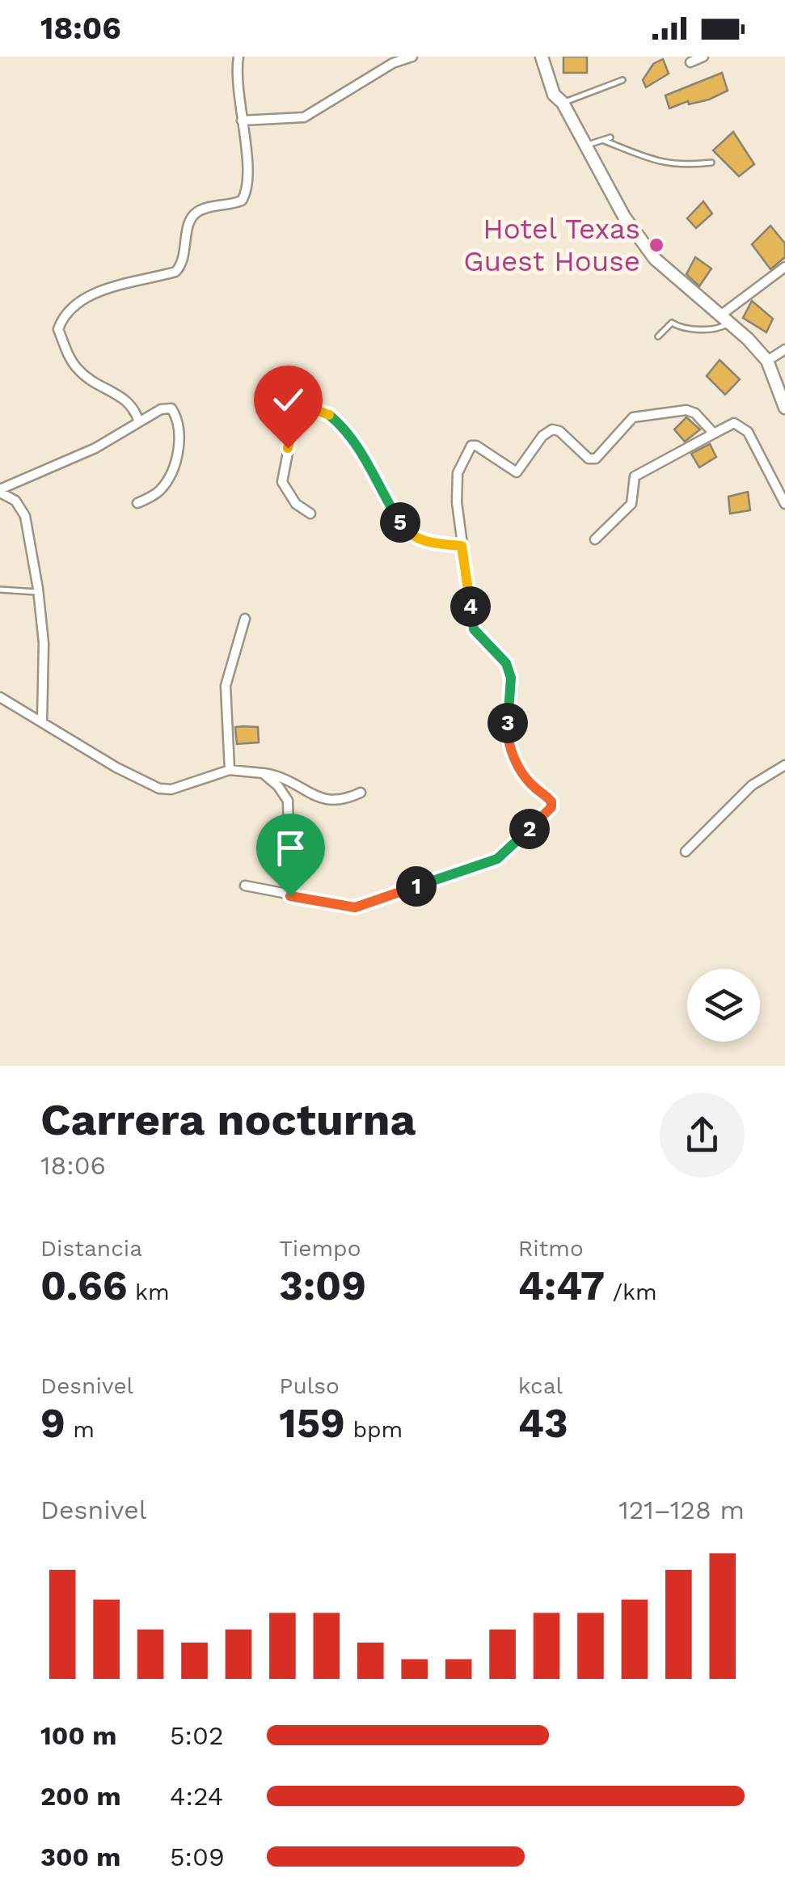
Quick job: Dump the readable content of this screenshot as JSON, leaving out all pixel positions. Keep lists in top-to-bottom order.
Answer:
{
  "places": ["Hotel Texas Guest House"],
  "page": {
    "status": "18:06",
    "pins": [
      "5",
      "4",
      "3",
      "2",
      "1"
    ],
    "heading": ["Carrera nocturna", "18:06"],
    "stats": [
      ["Distancia", "0.66 km"],
      ["Tiempo", "3:09"],
      ["Ritmo", "4:47 /km"],
      ["Desnivel", "9 m"],
      ["Pulso", "159 bpm"],
      ["kcal", "43"]
    ],
    "chart": ["Desnivel", "121–128 m"],
    "list": [
      {
        "name": "100 m",
        "note": "5:02"
      },
      {
        "name": "200 m",
        "note": "4:24"
      },
      {
        "name": "300 m",
        "note": "5:09"
      }
    ]
  }
}
